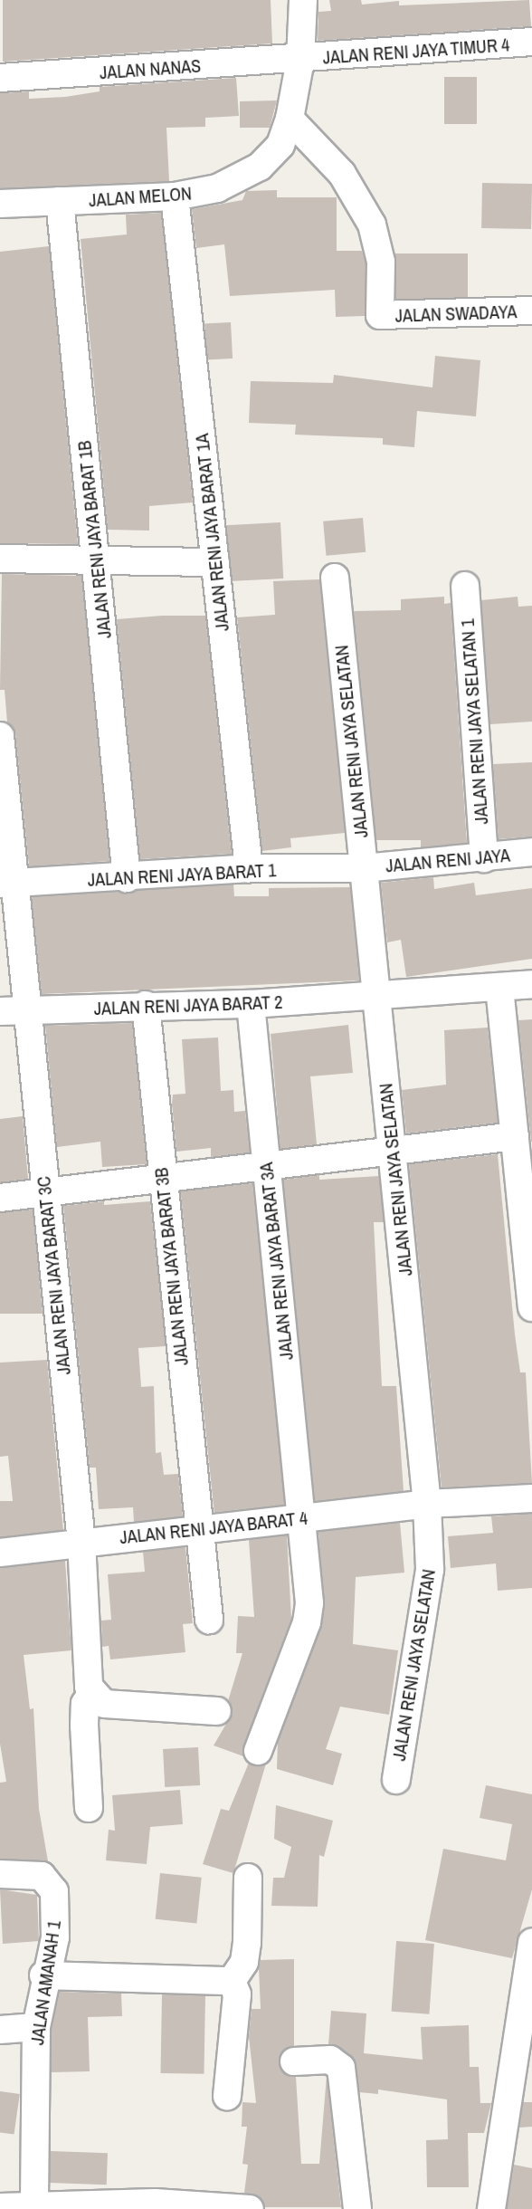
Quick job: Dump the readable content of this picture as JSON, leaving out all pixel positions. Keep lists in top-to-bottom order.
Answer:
{
  "streets": {
    "street": [
      "JALAN RENI JAYA TIMUR 4",
      "JALAN NANAS",
      "JALAN MELON",
      "JALAN SWADAYA",
      "JALAN RENI JAYA BARAT 1A",
      "JALAN RENI JAYA BARAT 1B",
      "JALAN RENI JAYA SELATAN 1",
      "JALAN RENI JAYA SELATAN",
      "JALAN RENI JAYA",
      "JALAN RENI JAYA BARAT 1",
      "JALAN RENI JAYA BARAT 2",
      "JALAN RENI JAYA BARAT 3A",
      "JALAN RENI JAYA BARAT 3B",
      "JALAN RENI JAYA BARAT 3C",
      "JALAN RENI JAYA BARAT 4",
      "JALAN AMANAH 1"
    ]
  },
  "crossings": [
    ["JALAN RENI JAYA TIMUR 4", "JALAN NANAS"],
    ["JALAN RENI JAYA TIMUR 4", "JALAN MELON"],
    ["JALAN NANAS", "JALAN MELON"],
    ["JALAN MELON", "JALAN SWADAYA"],
    ["JALAN MELON", "JALAN RENI JAYA BARAT 1A"],
    ["JALAN MELON", "JALAN RENI JAYA BARAT 1B"],
    ["JALAN RENI JAYA BARAT 1A", "JALAN RENI JAYA BARAT 1"],
    ["JALAN RENI JAYA BARAT 1B", "JALAN RENI JAYA BARAT 1"],
    ["JALAN RENI JAYA SELATAN 1", "JALAN RENI JAYA"],
    ["JALAN RENI JAYA SELATAN", "JALAN RENI JAYA"],
    ["JALAN RENI JAYA SELATAN", "JALAN RENI JAYA BARAT 1"],
    ["JALAN RENI JAYA SELATAN", "JALAN RENI JAYA BARAT 2"],
    ["JALAN RENI JAYA SELATAN", "JALAN RENI JAYA BARAT 4"],
    ["JALAN RENI JAYA", "JALAN RENI JAYA BARAT 1"],
    ["JALAN RENI JAYA BARAT 1", "JALAN RENI JAYA BARAT 3C"],
    ["JALAN RENI JAYA BARAT 2", "JALAN RENI JAYA BARAT 3A"],
    ["JALAN RENI JAYA BARAT 2", "JALAN RENI JAYA BARAT 3B"],
    ["JALAN RENI JAYA BARAT 2", "JALAN RENI JAYA BARAT 3C"],
    ["JALAN RENI JAYA BARAT 3A", "JALAN RENI JAYA BARAT 4"],
    ["JALAN RENI JAYA BARAT 3B", "JALAN RENI JAYA BARAT 4"],
    ["JALAN RENI JAYA BARAT 3C", "JALAN RENI JAYA BARAT 4"]
  ]
}
